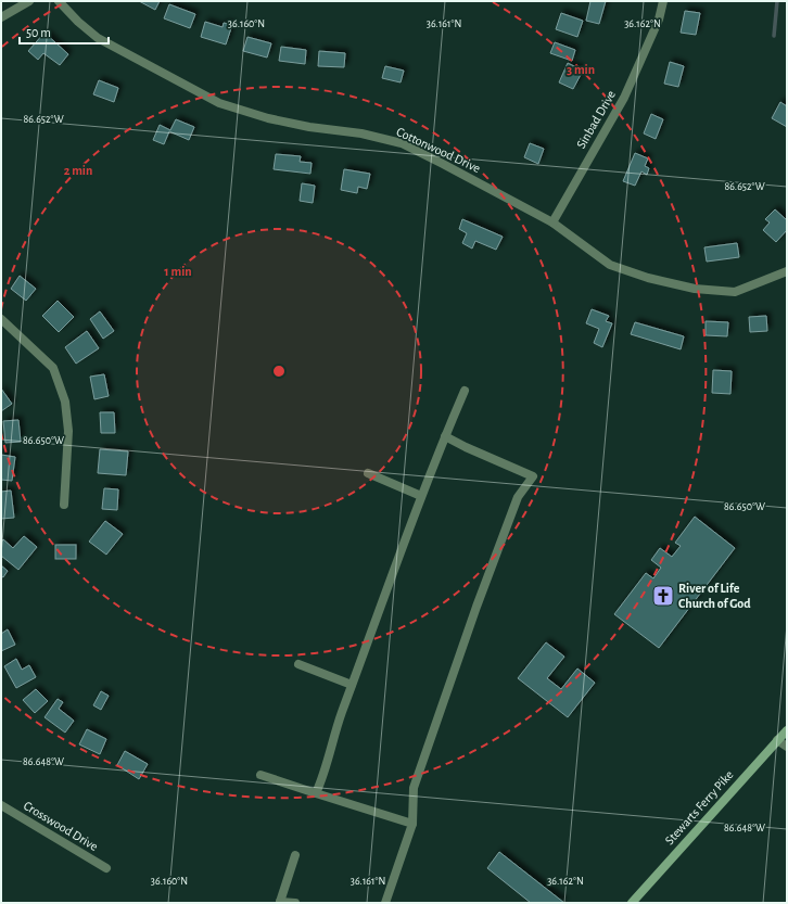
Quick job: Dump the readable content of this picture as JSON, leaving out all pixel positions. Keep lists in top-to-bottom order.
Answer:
{
  "streets": {
    "main road": ["Stewarts Ferry Pike"],
    "street": ["Sinbad Drive", "Cottonwood Drive", "Crosswood Drive"]
  },
  "crossings": [
    ["Sinbad Drive", "Cottonwood Drive"]
  ],
  "places": {
    "church": ["River of Life Church of God"]
  },
  "scale_bar": "50 m",
  "coordinates": [
    "36.160°N",
    "36.161°N",
    "36.162°N",
    "86.652°W",
    "86.650°W",
    "86.648°W"
  ],
  "rings": ["3 min", "2 min", "1 min"]
}
